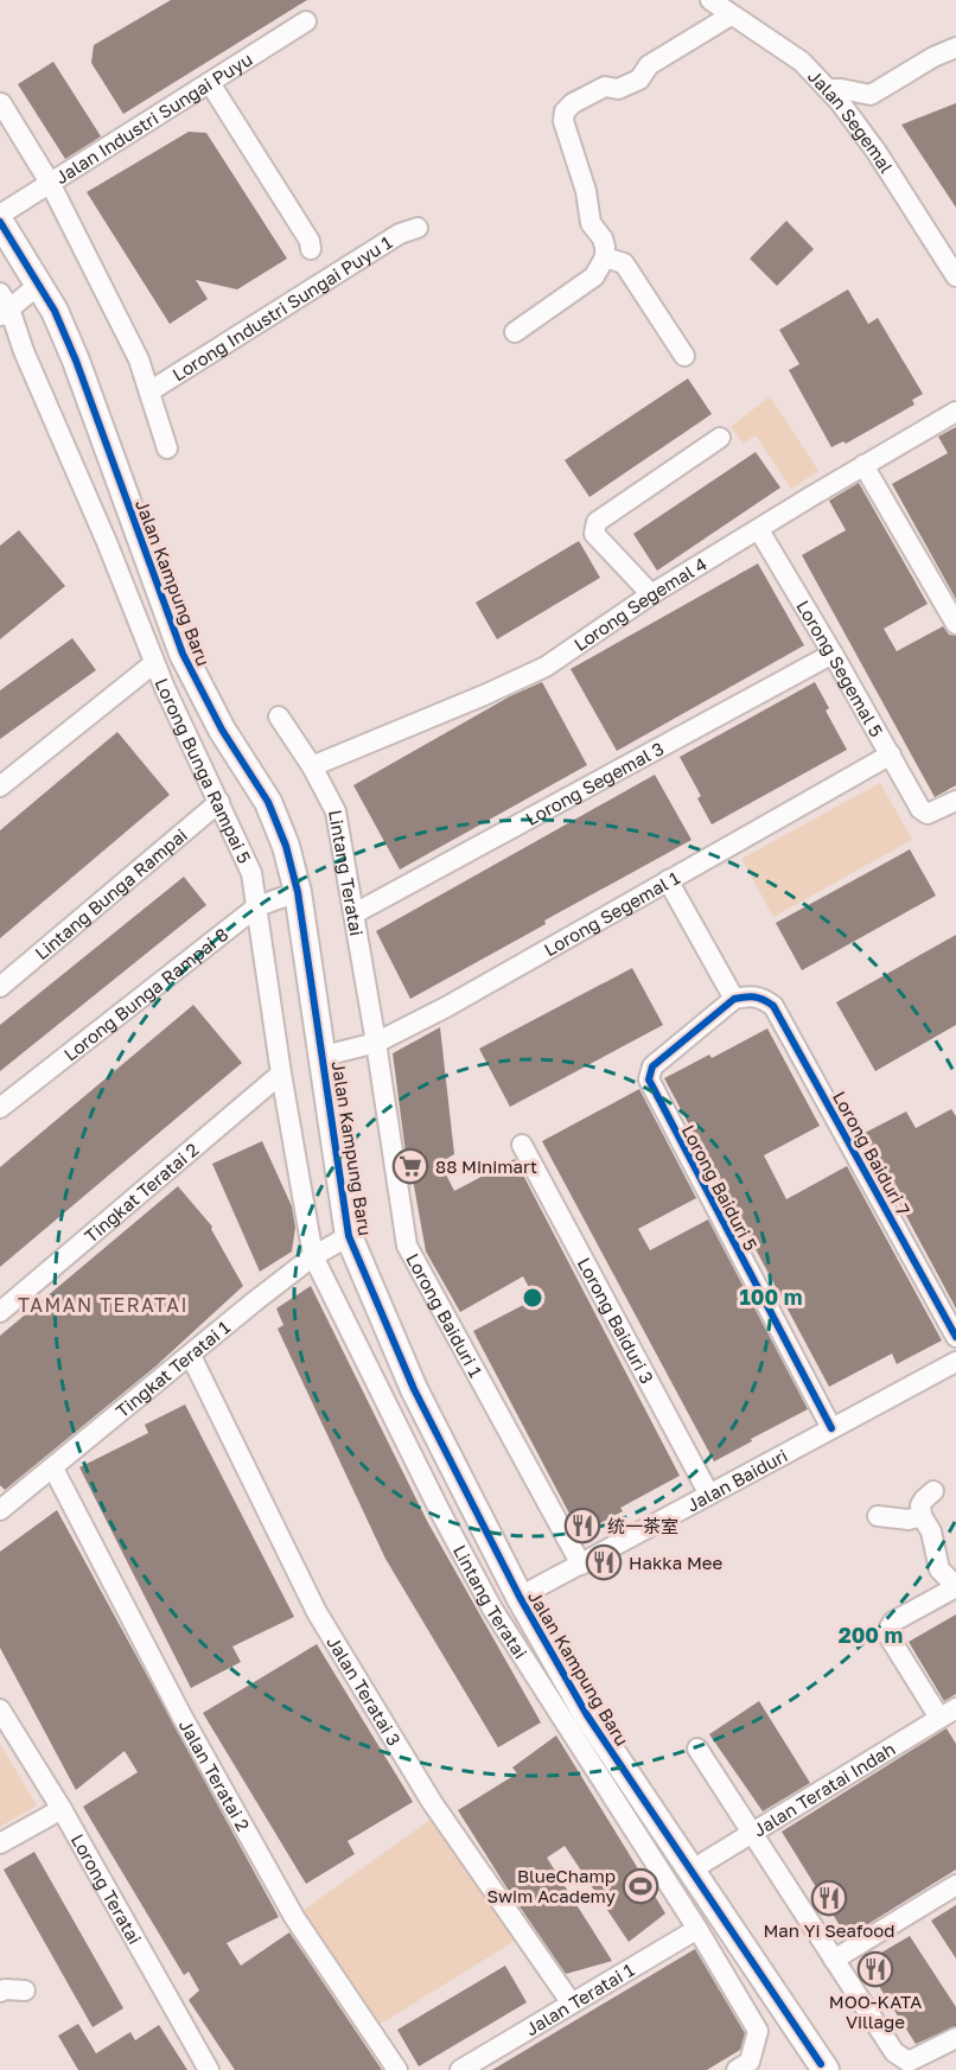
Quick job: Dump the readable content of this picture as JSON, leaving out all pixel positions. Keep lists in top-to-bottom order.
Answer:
{
  "streets": {
    "street": [
      "Jalan Industri Sungai Puyu",
      "Jalan Segemal",
      "Lorong Industri Sungai Puyu 1",
      "Jalan Kampung Baru",
      "Lorong Segemal 4",
      "Lorong Segemal 5",
      "Lorong Bunga Rampai 5",
      "Lorong Segemal 3",
      "Lintang Teratai",
      "Lintang Bunga Rampai",
      "Lorong Segemal 1",
      "Lorong Bunga Rampai 8",
      "Lorong Baiduri 7",
      "Lorong Baiduri 5",
      "Tingkat Teratai 2",
      "Lorong Baiduri 1",
      "Lorong Baiduri 3",
      "Tingkat Teratai 1",
      "Jalan Baiduri",
      "Jalan Teratai 3",
      "Jalan Teratai 2",
      "Jalan Teratai Indah",
      "Lorong Teratai",
      "Jalan Teratai 1"
    ]
  },
  "crossings": [
    ["Jalan Kampung Baru", "Lorong Segemal 1"],
    ["Jalan Kampung Baru", "Lorong Bunga Rampai 8"],
    ["Jalan Kampung Baru", "Tingkat Teratai 1"],
    ["Jalan Kampung Baru", "Jalan Baiduri"],
    ["Jalan Kampung Baru", "Jalan Teratai Indah"],
    ["Lorong Segemal 4", "Lorong Segemal 5"],
    ["Lorong Segemal 4", "Lintang Teratai"],
    ["Lorong Segemal 5", "Lorong Segemal 3"],
    ["Lorong Segemal 5", "Lorong Segemal 1"],
    ["Lorong Bunga Rampai 5", "Lintang Teratai"],
    ["Lorong Bunga Rampai 5", "Lintang Bunga Rampai"],
    ["Lorong Bunga Rampai 5", "Lorong Bunga Rampai 8"],
    ["Lorong Bunga Rampai 5", "Tingkat Teratai 2"],
    ["Lorong Bunga Rampai 5", "Tingkat Teratai 1"],
    ["Lorong Segemal 3", "Lintang Teratai"],
    ["Lintang Teratai", "Lorong Segemal 1"],
    ["Lintang Teratai", "Lorong Baiduri 1"],
    ["Lintang Teratai", "Tingkat Teratai 1"],
    ["Lintang Teratai", "Jalan Teratai 1"],
    ["Lorong Segemal 1", "Lorong Baiduri 1"],
    ["Lorong Baiduri 7", "Lorong Baiduri 5"],
    ["Lorong Baiduri 5", "Jalan Baiduri"],
    ["Lorong Baiduri 1", "Jalan Baiduri"],
    ["Lorong Baiduri 3", "Jalan Baiduri"],
    ["Tingkat Teratai 1", "Jalan Teratai 3"],
    ["Tingkat Teratai 1", "Jalan Teratai 2"],
    ["Jalan Teratai 3", "Jalan Teratai 1"]
  ],
  "districts": ["TAMAN TERATAI"],
  "places": {
    "supermarket": ["88 Minimart"],
    "restaurant": [
      "统一茶室",
      "Hakka Mee",
      "Man Yi Seafood",
      "MOO-KATA Village"
    ],
    "sports": ["BlueChamp Swim Academy"]
  },
  "rings": ["100 m", "200 m"]
}
